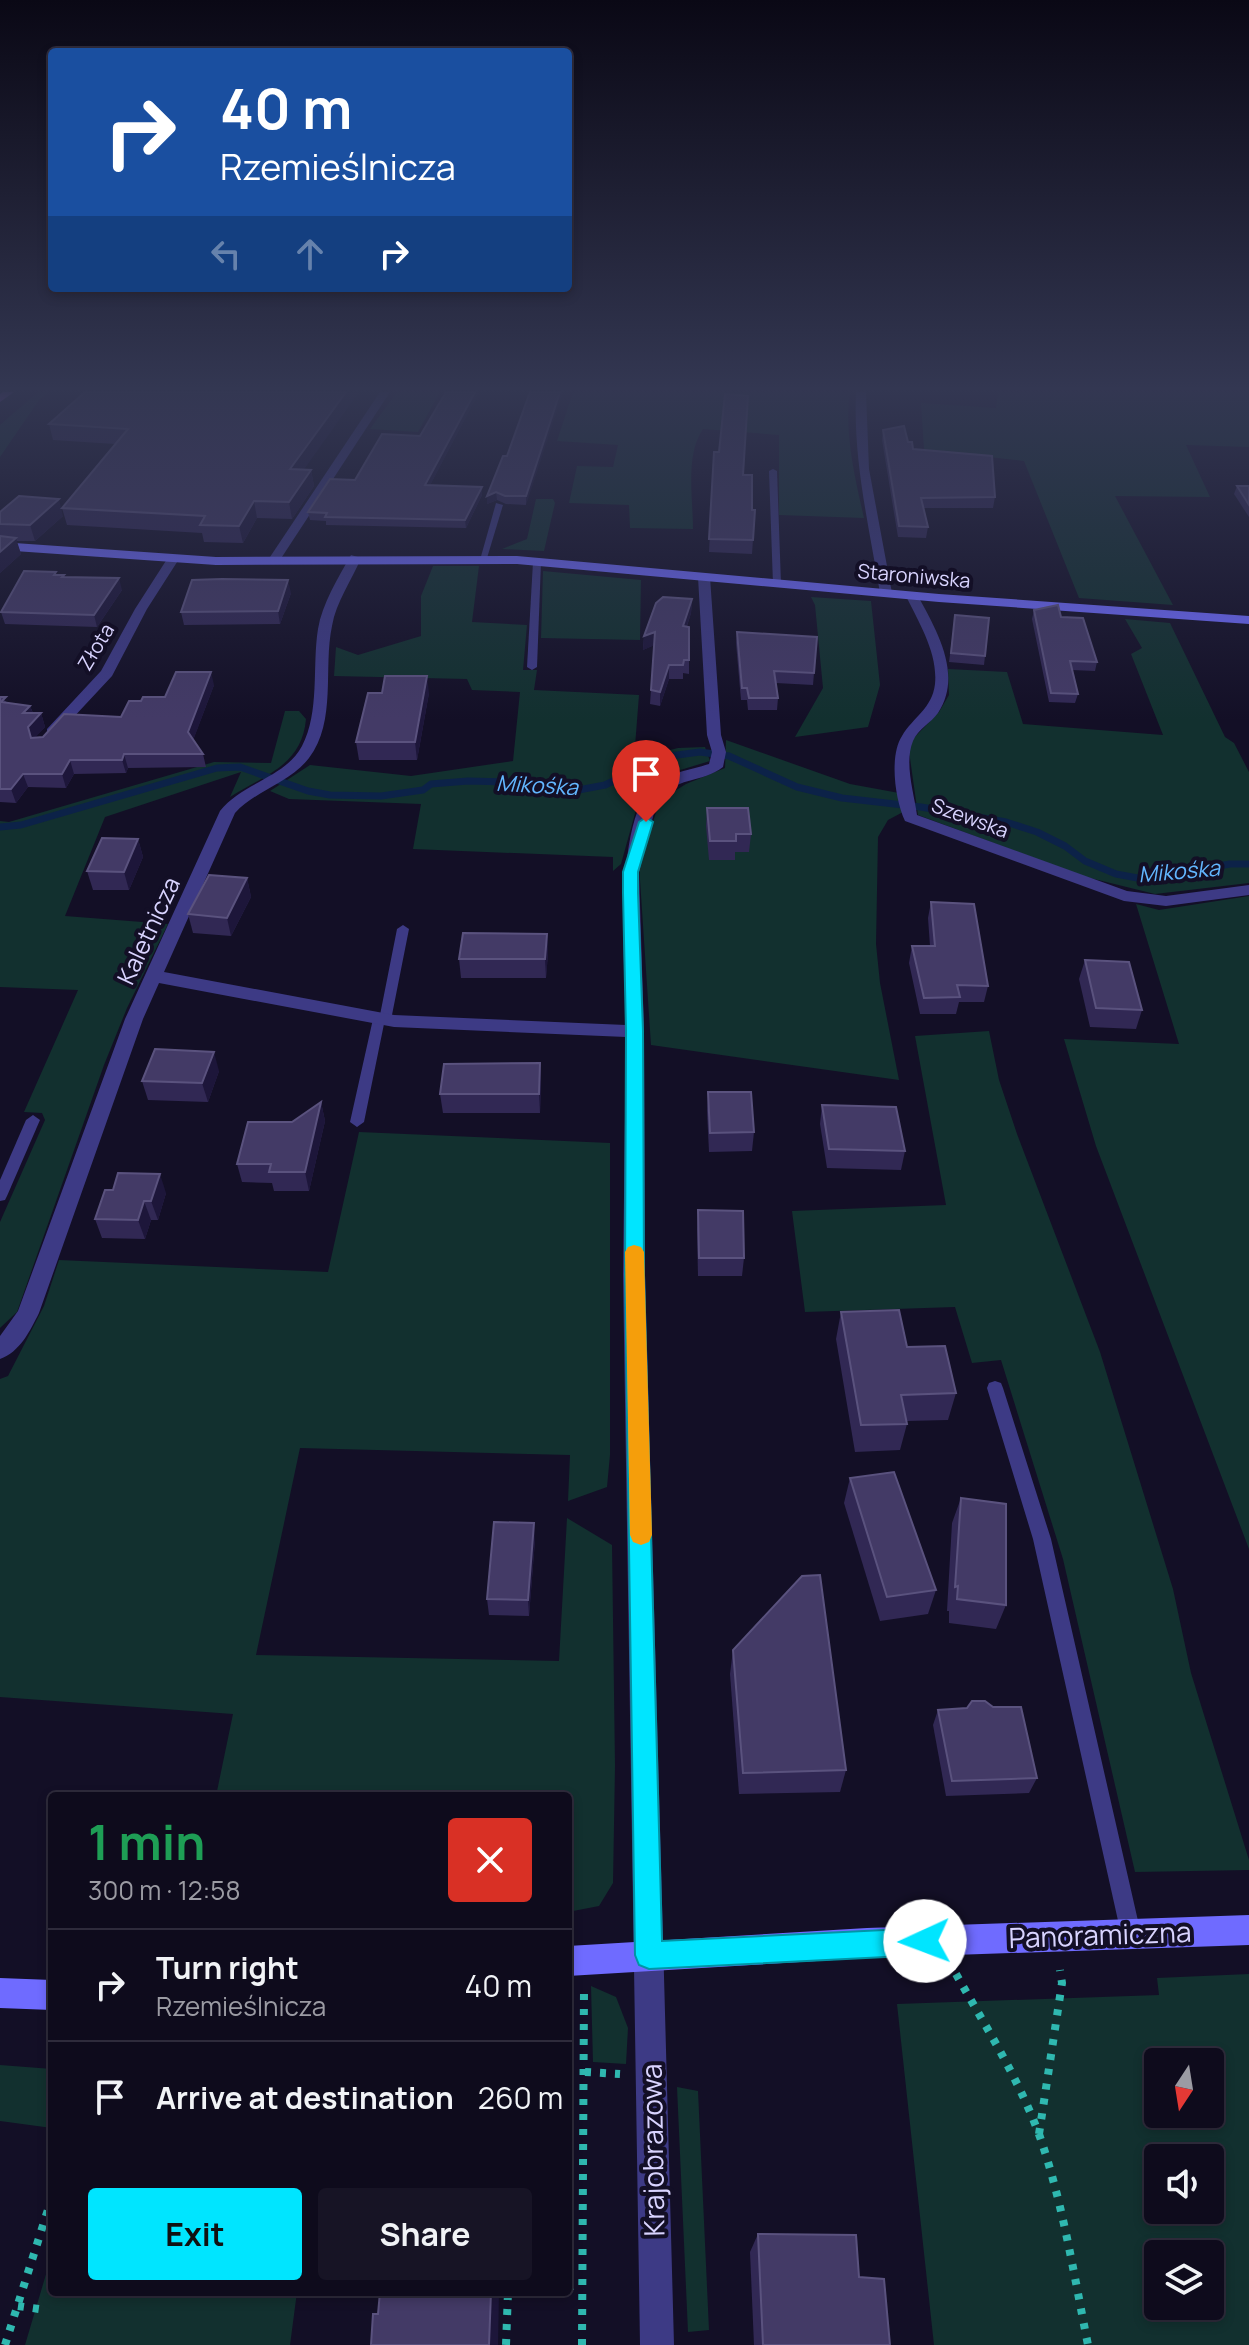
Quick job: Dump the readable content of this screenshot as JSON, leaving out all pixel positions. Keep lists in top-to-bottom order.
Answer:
{
  "streets": {
    "street": [
      "Staroniwska",
      "Złota",
      "Szewska",
      "Kaletnicza",
      "Panoramiczna",
      "Krajobrazowa"
    ]
  },
  "crossings": [
    ["Staroniwska", "Złota"],
    ["Staroniwska", "Szewska"],
    ["Staroniwska", "Kaletnicza"],
    ["Staroniwska", "Krajobrazowa"],
    ["Panoramiczna", "Krajobrazowa"]
  ],
  "water": ["Mikośka"],
  "north": "bottom",
  "page": {
    "turn": ["40 m", "Rzemieślnicza"],
    "heading": ["1 min", "300 m · 12:58"],
    "list": [
      {
        "name": "Turn right",
        "note": "Rzemieślnicza",
        "value": "40 m"
      },
      {
        "name": "Arrive at destination",
        "value": "260 m"
      }
    ],
    "buttons": ["Exit", "Share"]
  }
}
